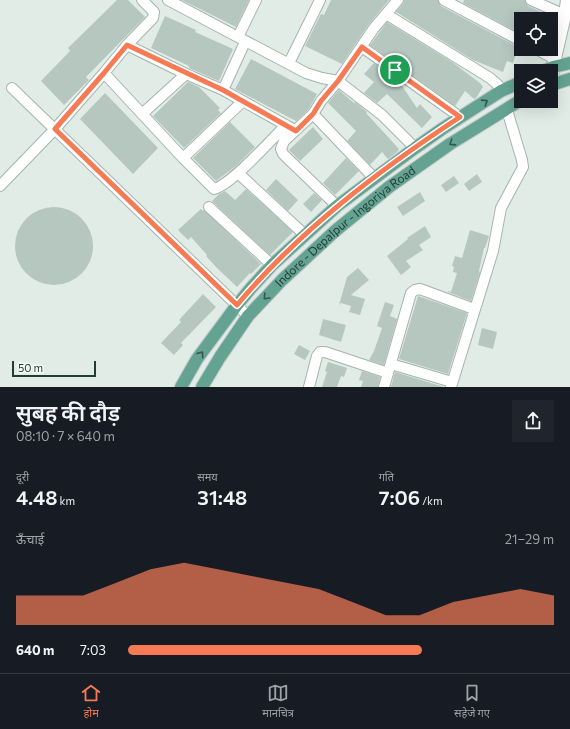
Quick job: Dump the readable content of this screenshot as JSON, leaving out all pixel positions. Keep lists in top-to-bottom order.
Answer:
{
  "streets": {
    "main road": ["Indore - Depalpur - Ingoriya Road"]
  },
  "scale_bar": "50 m",
  "page": {
    "scale": "50 m",
    "heading": ["सुबह की दौड़", "08:10 · 7 × 640 m"],
    "stats": [
      ["दूरी", "4.48 km"],
      ["समय", "31:48"],
      ["गति", "7:06 /km"]
    ],
    "chart": ["ऊँचाई", "21–29 m"],
    "list": [
      {
        "name": "640 m",
        "note": "7:03"
      }
    ],
    "tabs": ["होम", "मानचित्र", "सहेजे गए"]
  }
}
